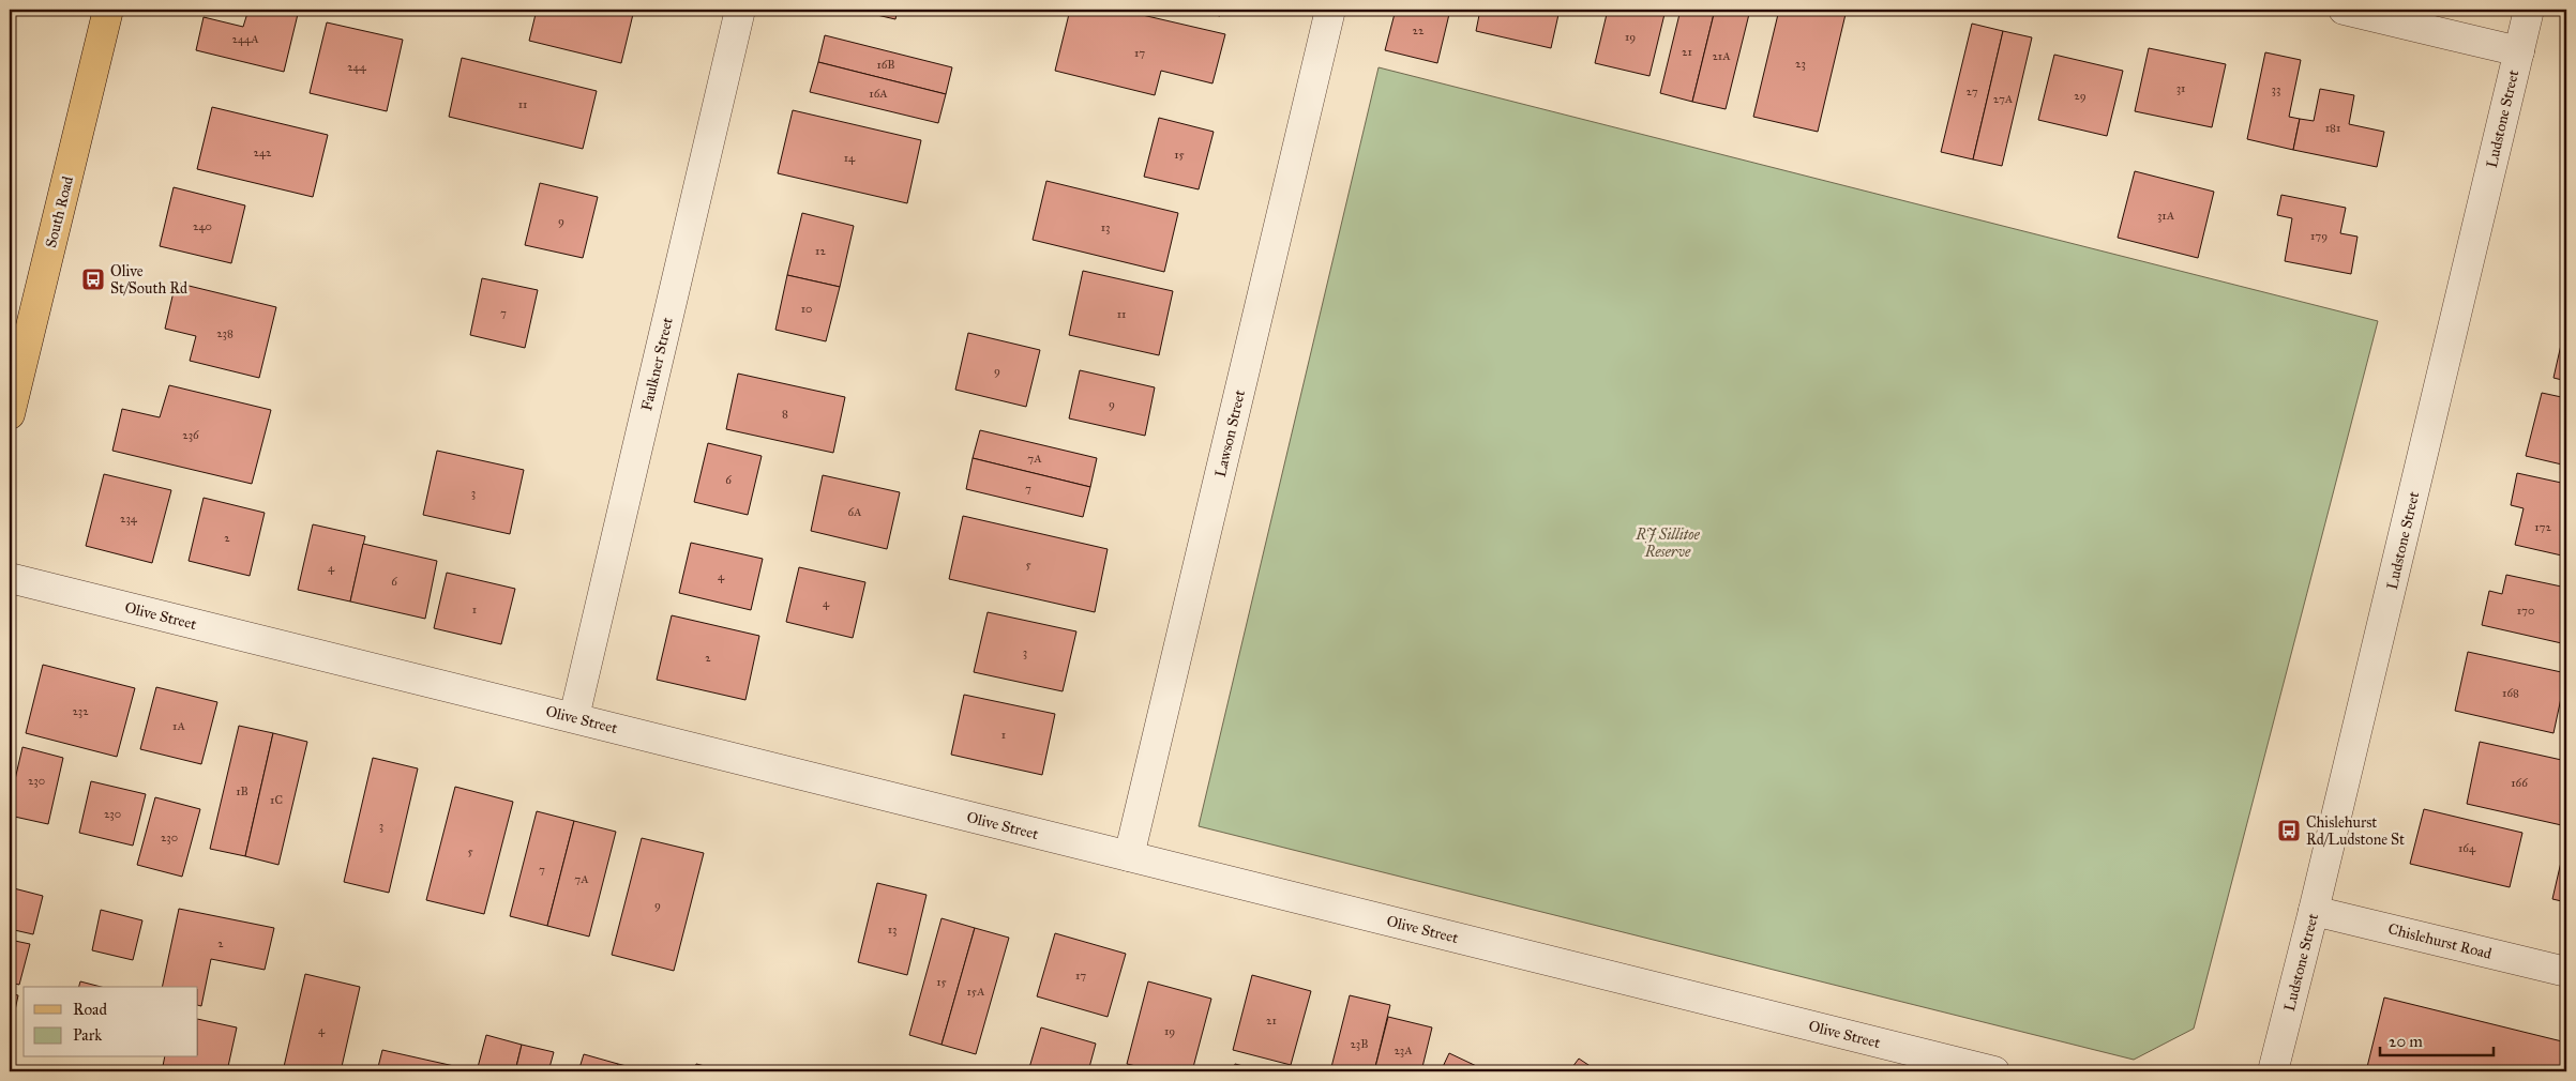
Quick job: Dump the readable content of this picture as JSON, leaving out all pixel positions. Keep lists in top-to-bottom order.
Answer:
{
  "streets": {
    "main road": ["South Road"],
    "street": [
      "Ludstone Street",
      "Faulkner Street",
      "Lawson Street",
      "Olive Street",
      "Chislehurst Road"
    ]
  },
  "crossings": [
    ["Ludstone Street", "Chislehurst Road"],
    ["Faulkner Street", "Olive Street"],
    ["Lawson Street", "Olive Street"]
  ],
  "parks": ["RJ Sillitoe Reserve"],
  "places": {
    "bus stop": ["Olive St/South Rd", "Chislehurst Rd/Ludstone St"]
  },
  "house_numbers": [
    "22",
    "19",
    "244A",
    "21",
    "17",
    "21A",
    "23",
    "16B",
    "244",
    "31",
    "33",
    "27",
    "16A",
    "29",
    "27A",
    "11",
    "181",
    "242",
    "15",
    "14",
    "31A",
    "9",
    "240",
    "13",
    "179",
    "12",
    "10",
    "7",
    "11",
    "238",
    "9",
    "9",
    "8",
    "236",
    "7A",
    "6",
    "7",
    "3",
    "6A",
    "234",
    "172",
    "2",
    "5",
    "4",
    "4",
    "6",
    "4",
    "1",
    "170",
    "3",
    "2",
    "168",
    "232",
    "1A",
    "1",
    "230",
    "166",
    "1B",
    "1C",
    "230",
    "3",
    "230",
    "164",
    "5",
    "7",
    "7A",
    "9",
    "13",
    "2",
    "17",
    "15",
    "15A",
    "21",
    "4",
    "19",
    "23B",
    "23A"
  ],
  "legend": ["Road", "Park"],
  "scale_bar": "20 m"
}
